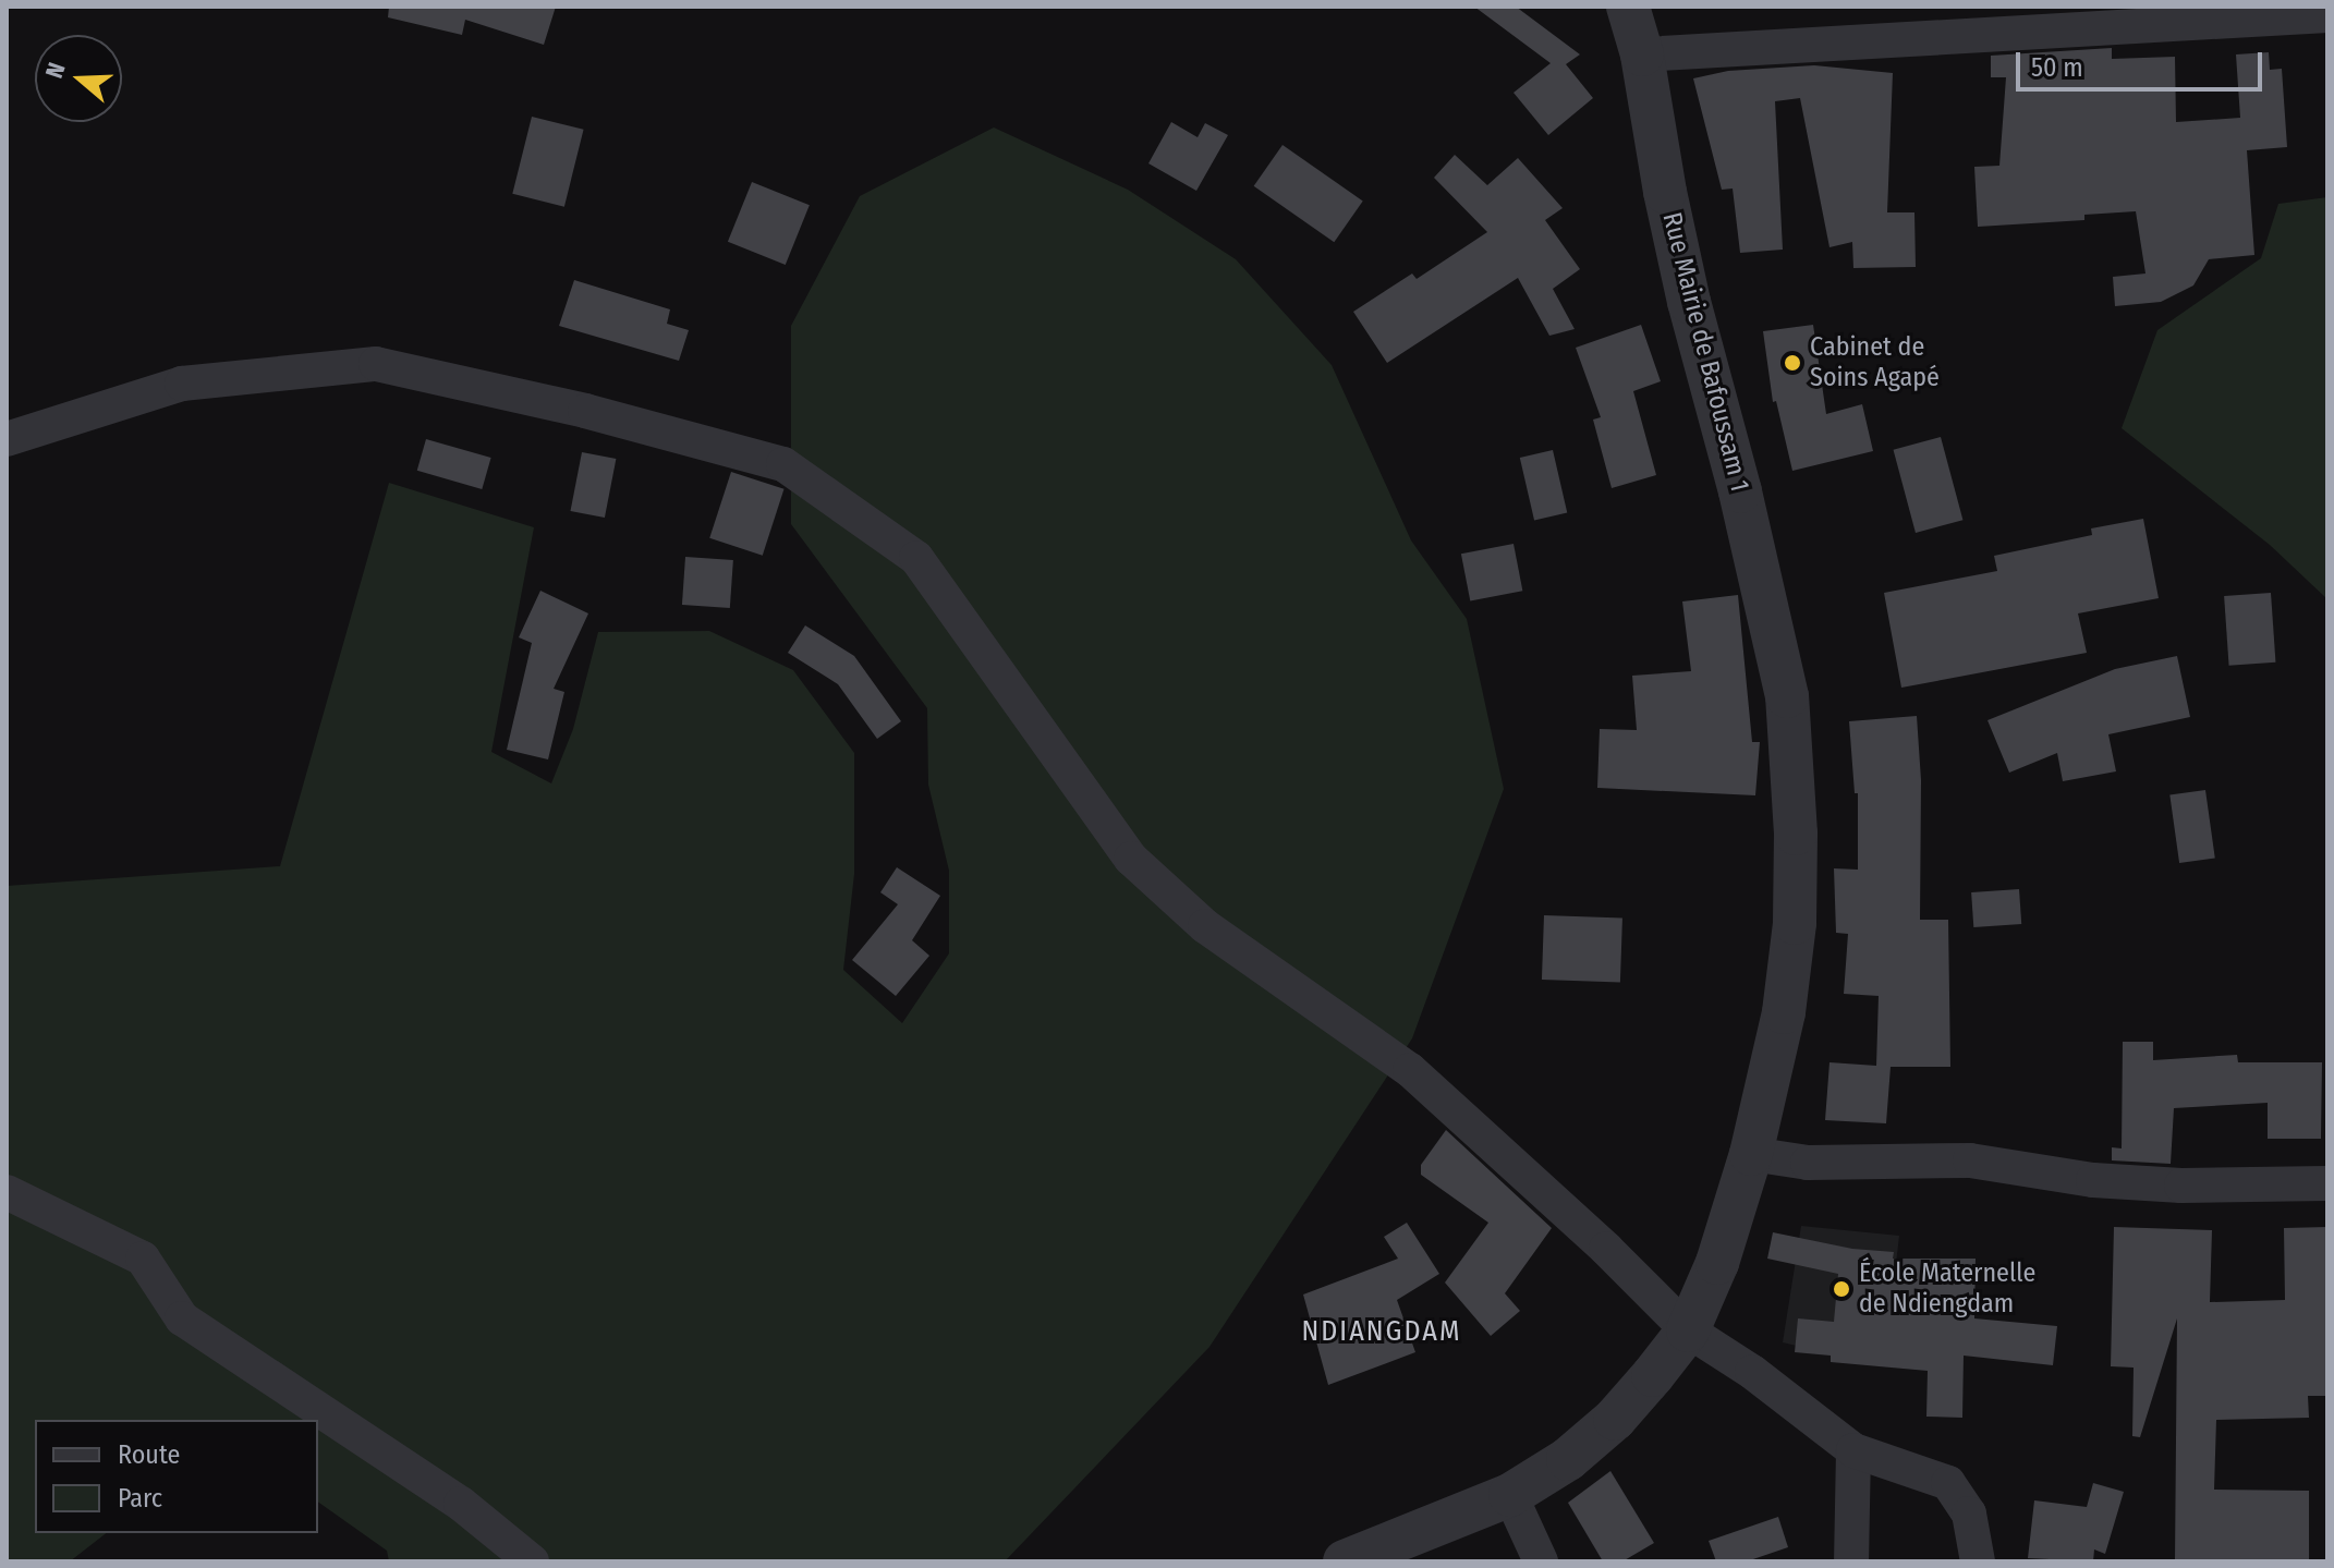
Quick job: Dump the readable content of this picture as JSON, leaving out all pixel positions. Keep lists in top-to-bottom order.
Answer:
{
  "streets": {
    "street": ["Rue Mairie de Bafoussam 1"]
  },
  "districts": ["NDIANGDAM"],
  "places": ["Cabinet de Soins Agapé", "École Maternelle de Ndiengdam"],
  "legend": ["Route", "Parc"],
  "scale_bar": "50 m",
  "north": "left"
}
